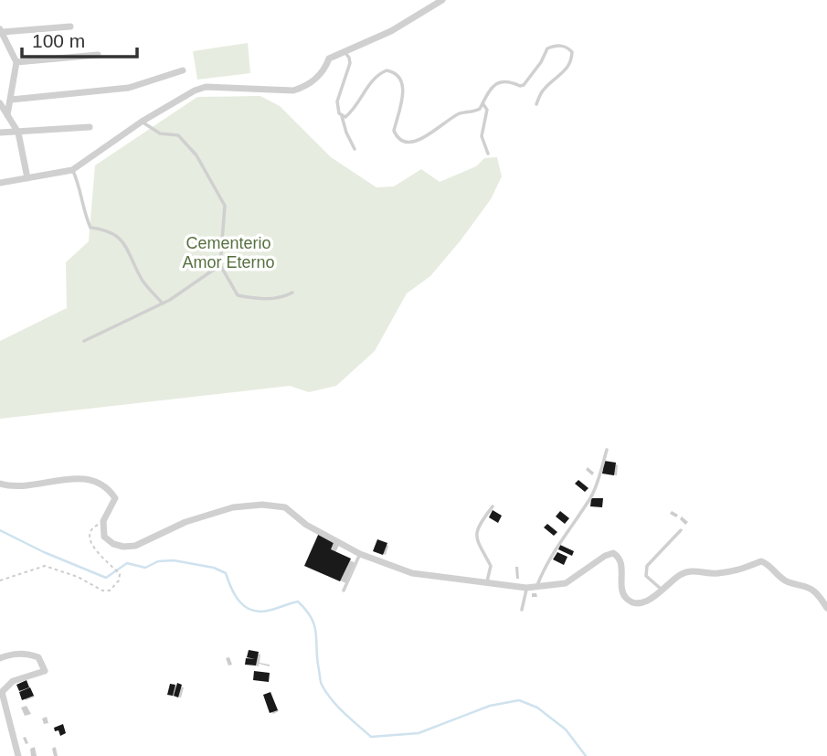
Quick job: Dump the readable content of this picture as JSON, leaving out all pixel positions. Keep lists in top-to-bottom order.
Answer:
{
  "parks": ["Cementerio Amor Eterno"],
  "scale_bar": "100 m"
}
